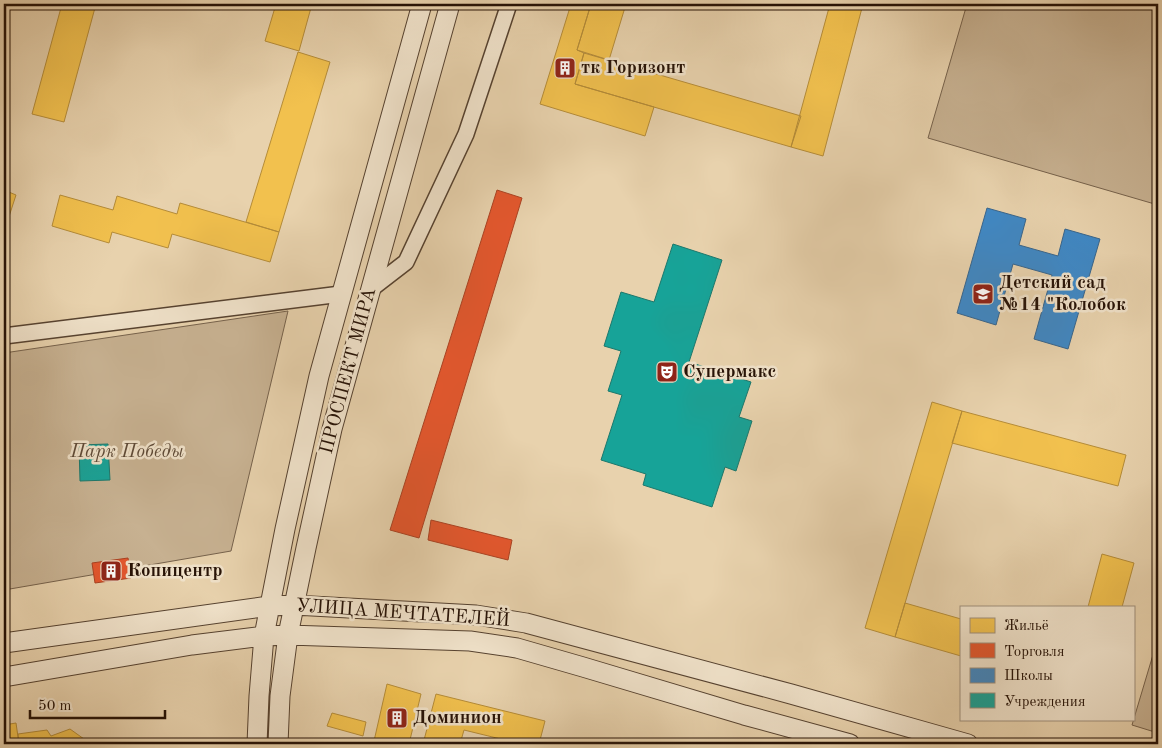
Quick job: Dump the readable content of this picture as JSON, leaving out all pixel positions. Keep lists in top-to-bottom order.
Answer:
{
  "streets": {
    "street": ["ПРОСПЕКТ МИРА", "УЛИЦА МЕЧТАТЕЛЕЙ"]
  },
  "crossings": [
    ["ПРОСПЕКТ МИРА", "УЛИЦА МЕЧТАТЕЛЕЙ"]
  ],
  "parks": ["Парк Победы"],
  "places": {
    "building": ["тк Горизонт", "Копицентр", "Доминион"],
    "school or university": ["Детский сад №14 \"Колобок"],
    "theatre": ["Супермакс"]
  },
  "legend": [
    "Жильё",
    "Торговля",
    "Школы",
    "Учреждения"
  ],
  "scale_bar": "50 m"
}
